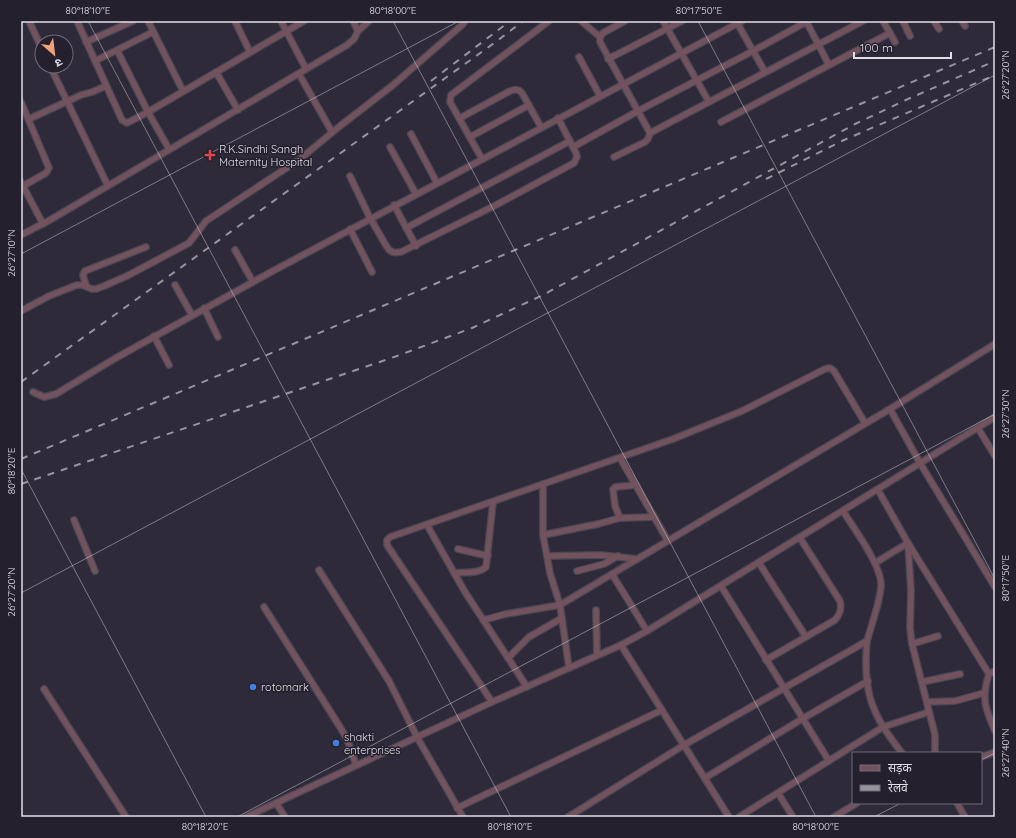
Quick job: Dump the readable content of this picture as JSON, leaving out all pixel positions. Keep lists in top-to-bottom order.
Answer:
{
  "places": {
    "health": ["R.K.Sindhi Sangh Maternity Hospital"],
    "other": ["rotomark", "shakti enterprises"]
  },
  "legend": ["सड़क", "रेलवे"],
  "scale_bar": "100 m",
  "north": "bottom right",
  "coordinates": [
    "80°18'10\"E",
    "80°18'00\"E",
    "80°17'50\"E",
    "26°27'20\"N",
    "26°27'10\"N",
    "26°27'30\"N",
    "80°18'20\"E",
    "26°27'40\"N"
  ]
}
